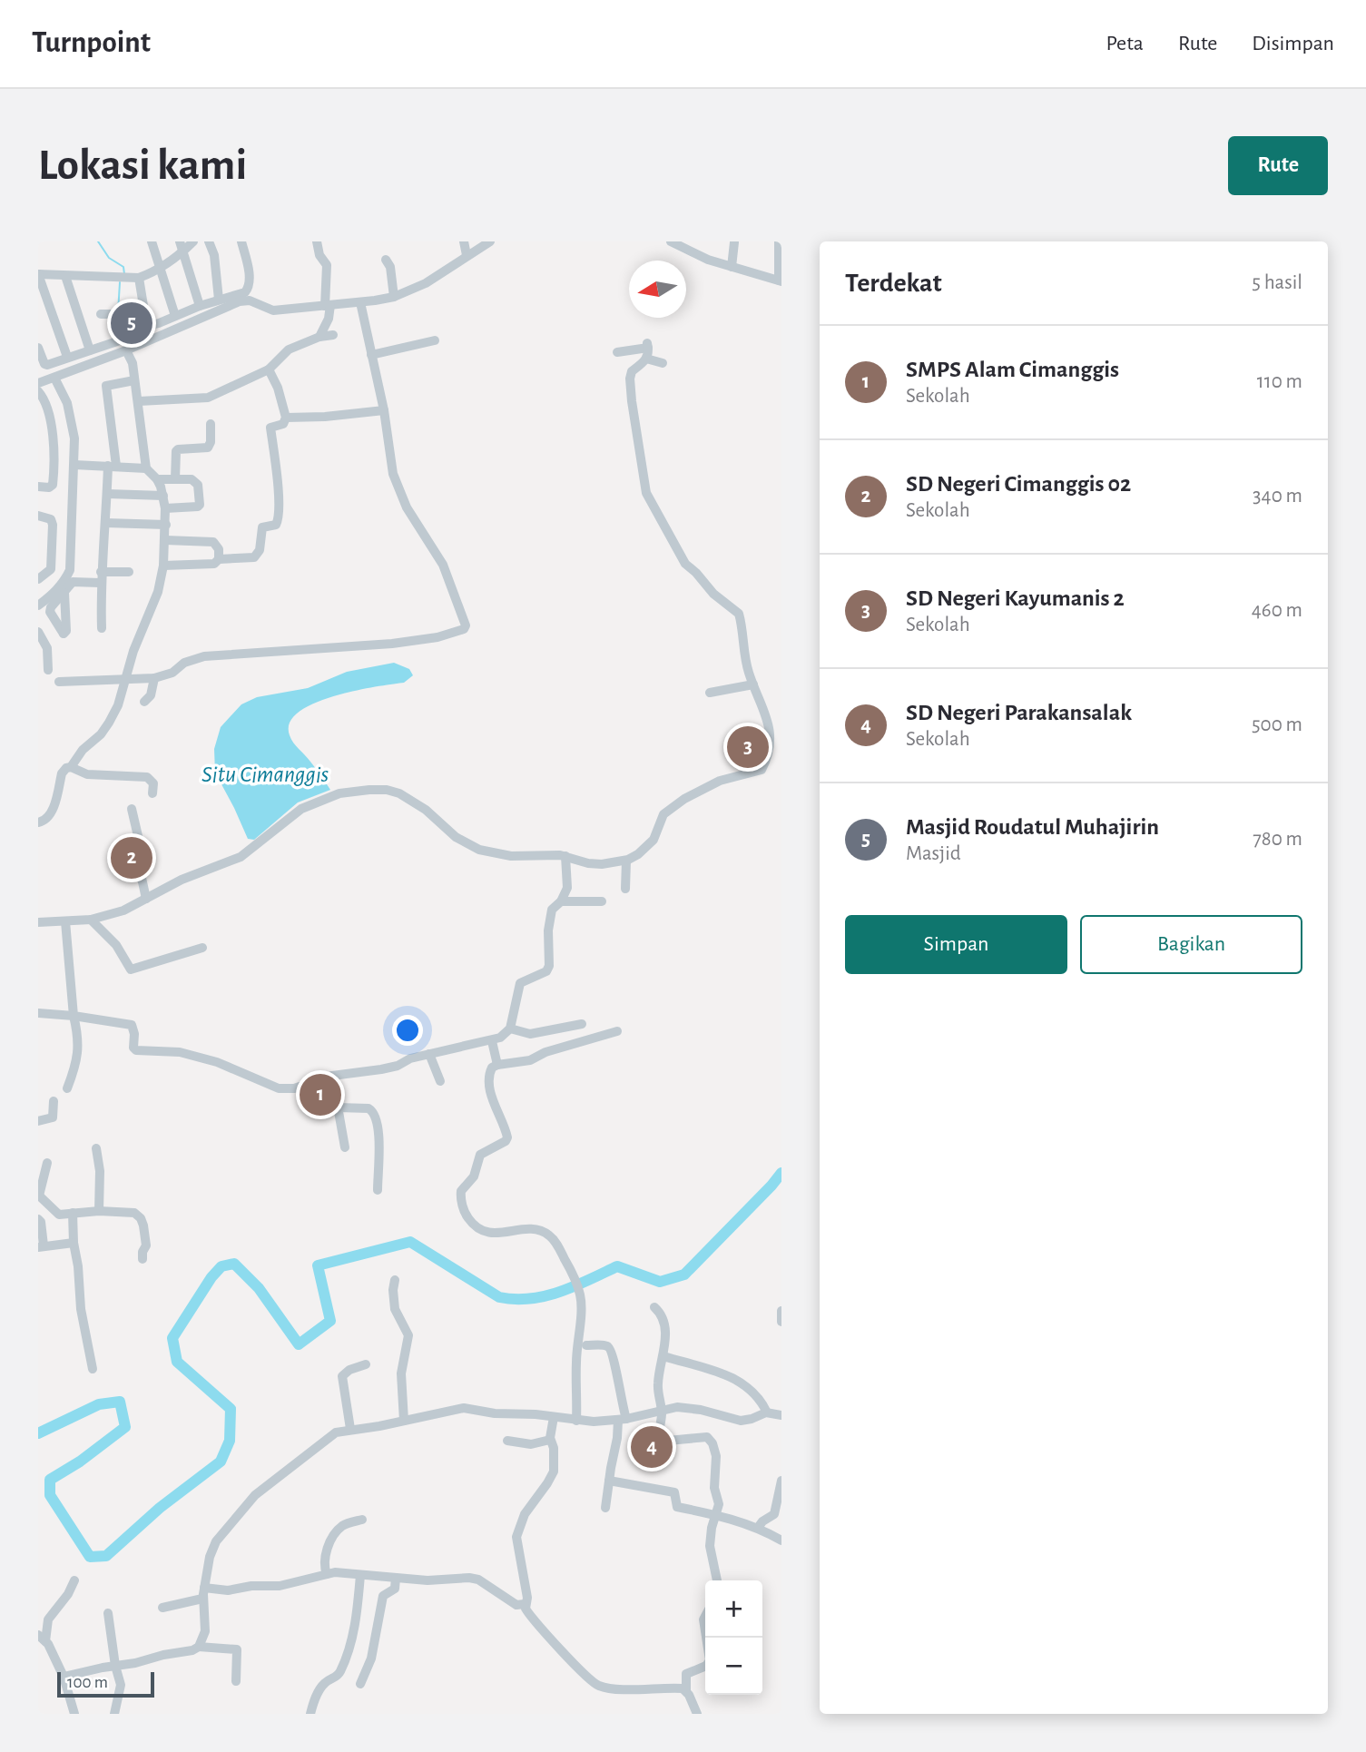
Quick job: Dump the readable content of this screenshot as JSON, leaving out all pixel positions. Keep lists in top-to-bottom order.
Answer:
{
  "water": ["Situ Cimanggis"],
  "scale_bar": "100 m",
  "north": "left",
  "page": {
    "header": "Turnpoint",
    "nav": ["Peta", "Rute", "Disimpan"],
    "buttons": [
      "Rute",
      ["Simpan", "Bagikan"]
    ],
    "title": "Lokasi kami",
    "heading": ["Terdekat", "5 hasil"],
    "pins": [
      "5",
      "3",
      "2",
      "1",
      "4"
    ],
    "list": [
      {
        "mark": "1",
        "name": "SMPS Alam Cimanggis",
        "note": "Sekolah",
        "value": "110 m"
      },
      {
        "mark": "2",
        "name": "SD Negeri Cimanggis 02",
        "note": "Sekolah",
        "value": "340 m"
      },
      {
        "mark": "3",
        "name": "SD Negeri Kayumanis 2",
        "note": "Sekolah",
        "value": "460 m"
      },
      {
        "mark": "4",
        "name": "SD Negeri Parakansalak",
        "note": "Sekolah",
        "value": "500 m"
      },
      {
        "mark": "5",
        "name": "Masjid Roudatul Muhajirin",
        "note": "Masjid",
        "value": "780 m"
      }
    ],
    "map_buttons": ["+", "−"],
    "scale": "100 m"
  }
}
